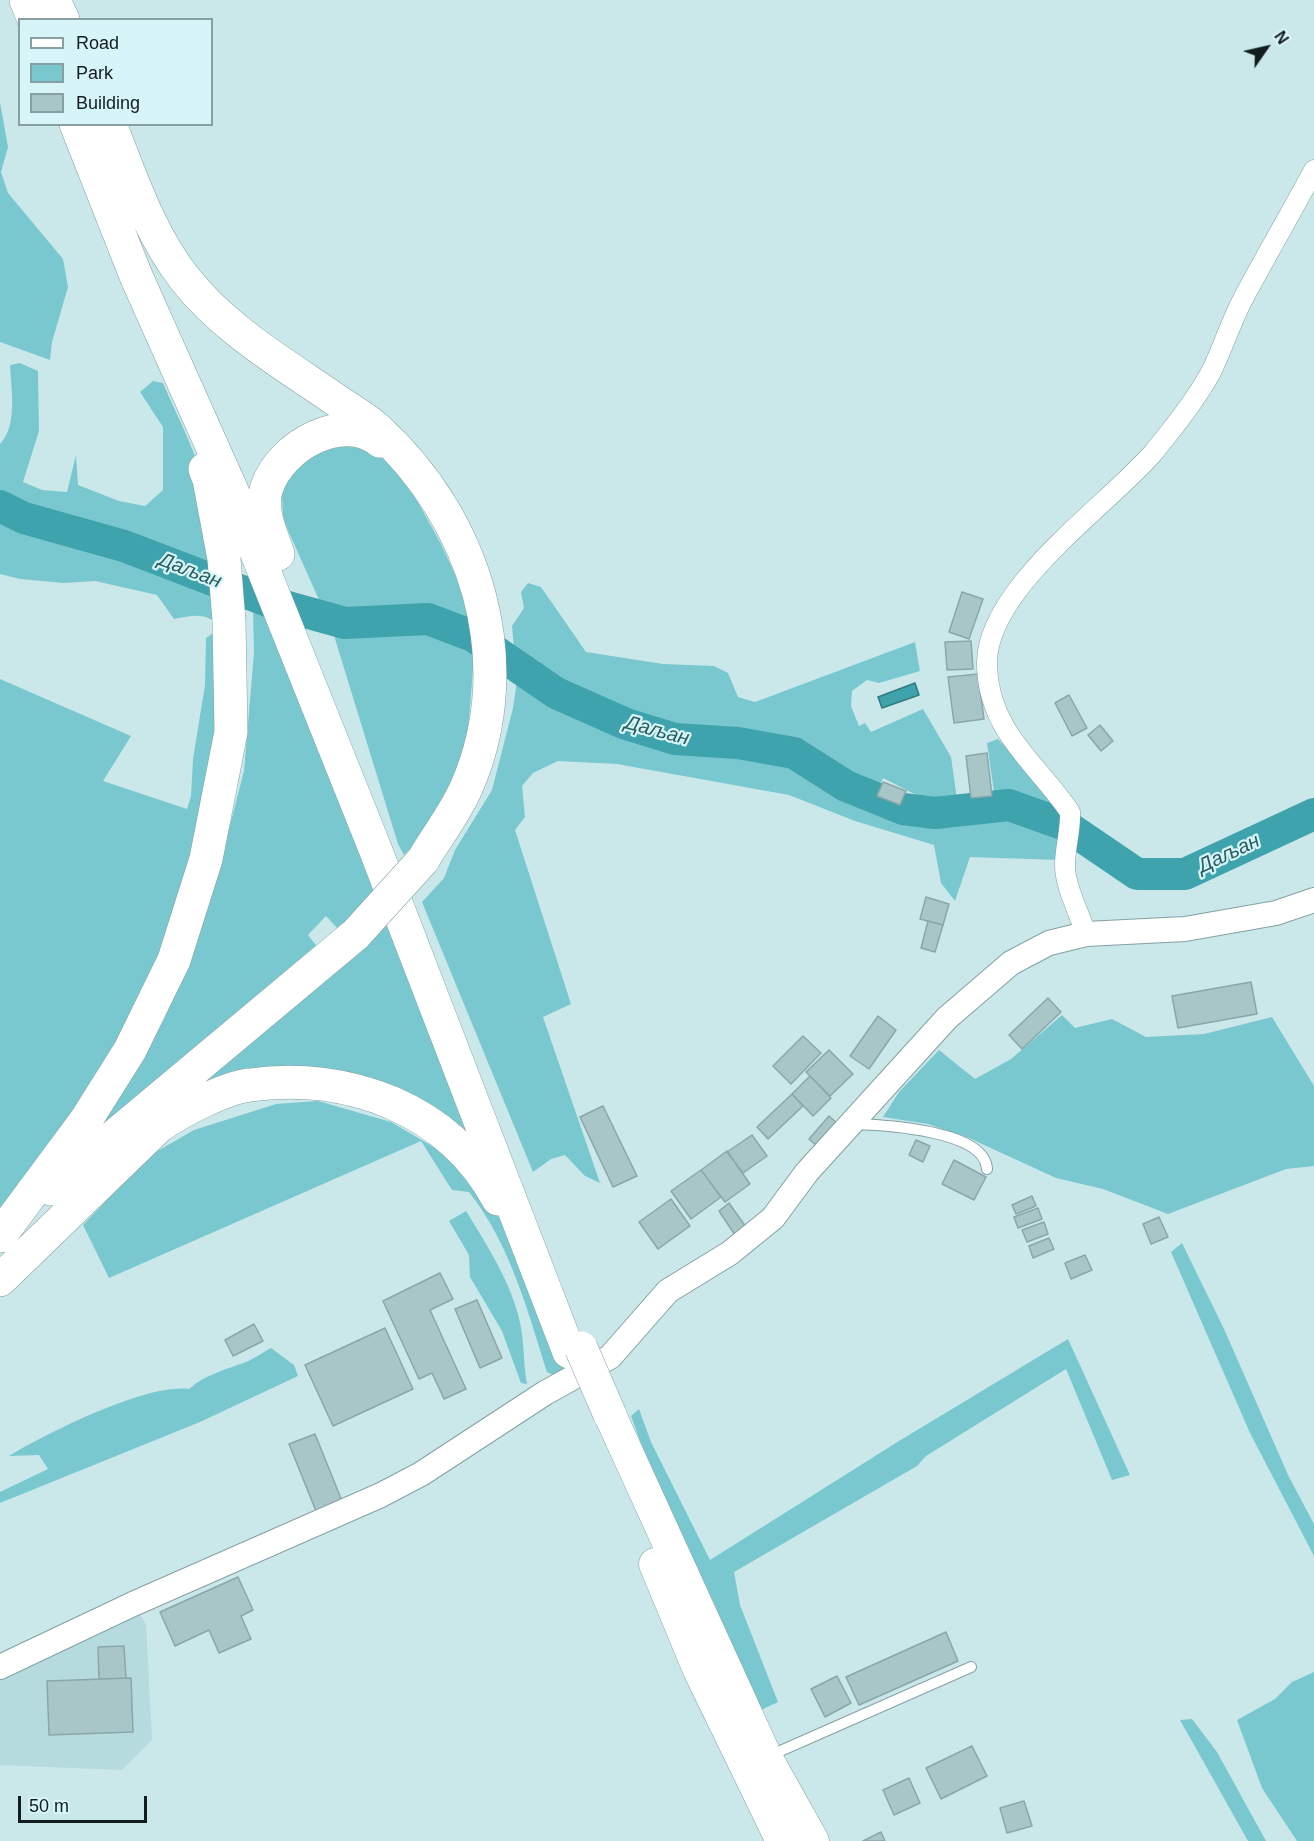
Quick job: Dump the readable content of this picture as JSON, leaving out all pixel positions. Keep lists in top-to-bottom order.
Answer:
{
  "water": ["Даљан"],
  "legend": ["Road", "Park", "Building"],
  "scale_bar": "50 m",
  "north": "top right"
}
